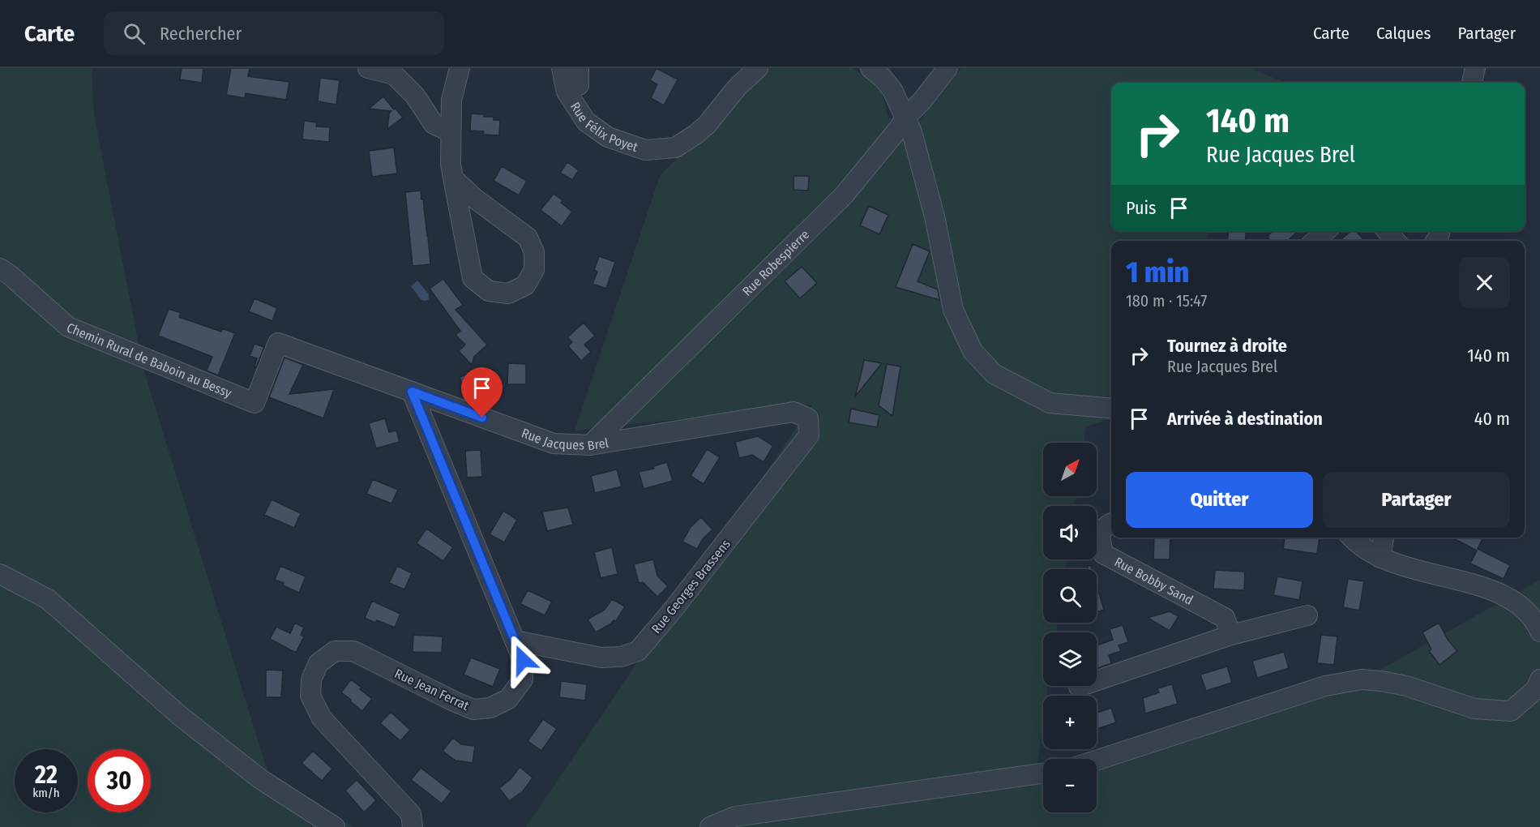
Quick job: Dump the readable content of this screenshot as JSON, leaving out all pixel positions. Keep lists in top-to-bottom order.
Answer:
{
  "streets": {
    "street": [
      "Rue Félix Poyet",
      "Rue Robespierre",
      "Chemin Rural de Baboin au Bessy",
      "Rue Jacques Brel",
      "Rue Bobby Sand",
      "Rue Georges Brassens",
      "Rue Jean Ferrat"
    ]
  },
  "crossings": [
    ["Rue Robespierre", "Rue Jacques Brel"],
    ["Chemin Rural de Baboin au Bessy", "Rue Jacques Brel"],
    ["Rue Jacques Brel", "Rue Georges Brassens"],
    ["Rue Jacques Brel", "Rue Jean Ferrat"],
    ["Rue Georges Brassens", "Rue Jean Ferrat"]
  ],
  "north": "top right",
  "page": {
    "header": "Carte",
    "search": "Rechercher",
    "nav": ["Carte", "Calques", "Partager"],
    "turn": ["140 m", "Rue Jacques Brel"],
    "then": "Puis",
    "heading": ["1 min", "180 m · 15:47"],
    "list": [
      {
        "name": "Tournez à droite",
        "note": "Rue Jacques Brel",
        "value": "140 m"
      },
      {
        "name": "Arrivée à destination",
        "value": "40 m"
      }
    ],
    "map_buttons": ["+", "−"],
    "buttons": ["Quitter", "Partager"],
    "speed": "22 km/h",
    "limit": "30"
  }
}
